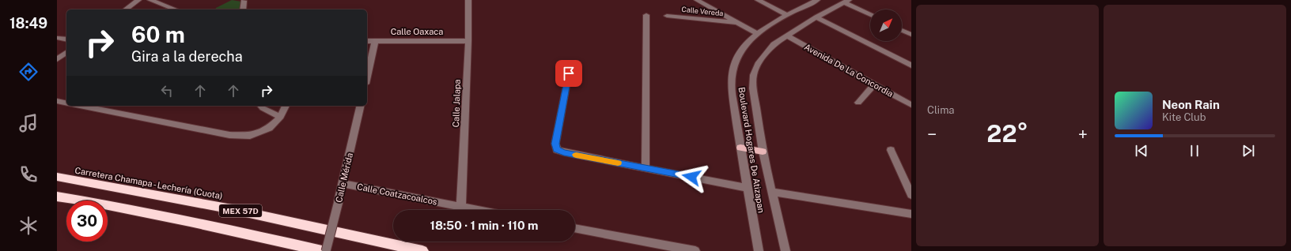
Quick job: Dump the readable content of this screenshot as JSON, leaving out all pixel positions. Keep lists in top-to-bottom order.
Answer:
{
  "streets": {
    "highway": ["Carretera Chamapa - Lechería (Cuota)", "MEX 57D"],
    "street": [
      "Calle Vereda",
      "Calle Oaxaca",
      "Avenida De La Concordia",
      "Calle Jalapa",
      "Boulevard Hogares De Atizapan",
      "Calle Mérida",
      "Calle Coatzacoalcos"
    ]
  },
  "crossings": [
    ["Calle Oaxaca", "Calle Jalapa"],
    ["Avenida De La Concordia", "Boulevard Hogares De Atizapan"],
    ["Calle Jalapa", "Calle Coatzacoalcos"],
    ["Calle Mérida", "Calle Coatzacoalcos"]
  ],
  "north": "top right",
  "page": {
    "tabs": "18:49",
    "tile": "Clima",
    "turn": ["60 m", "Gira a la derecha"],
    "song": ["Neon Rain", "Kite Club"],
    "heat": ["−", "22°", "+"],
    "limit": "30",
    "trip": "18:50 · 1 min · 110 m"
  }
}
